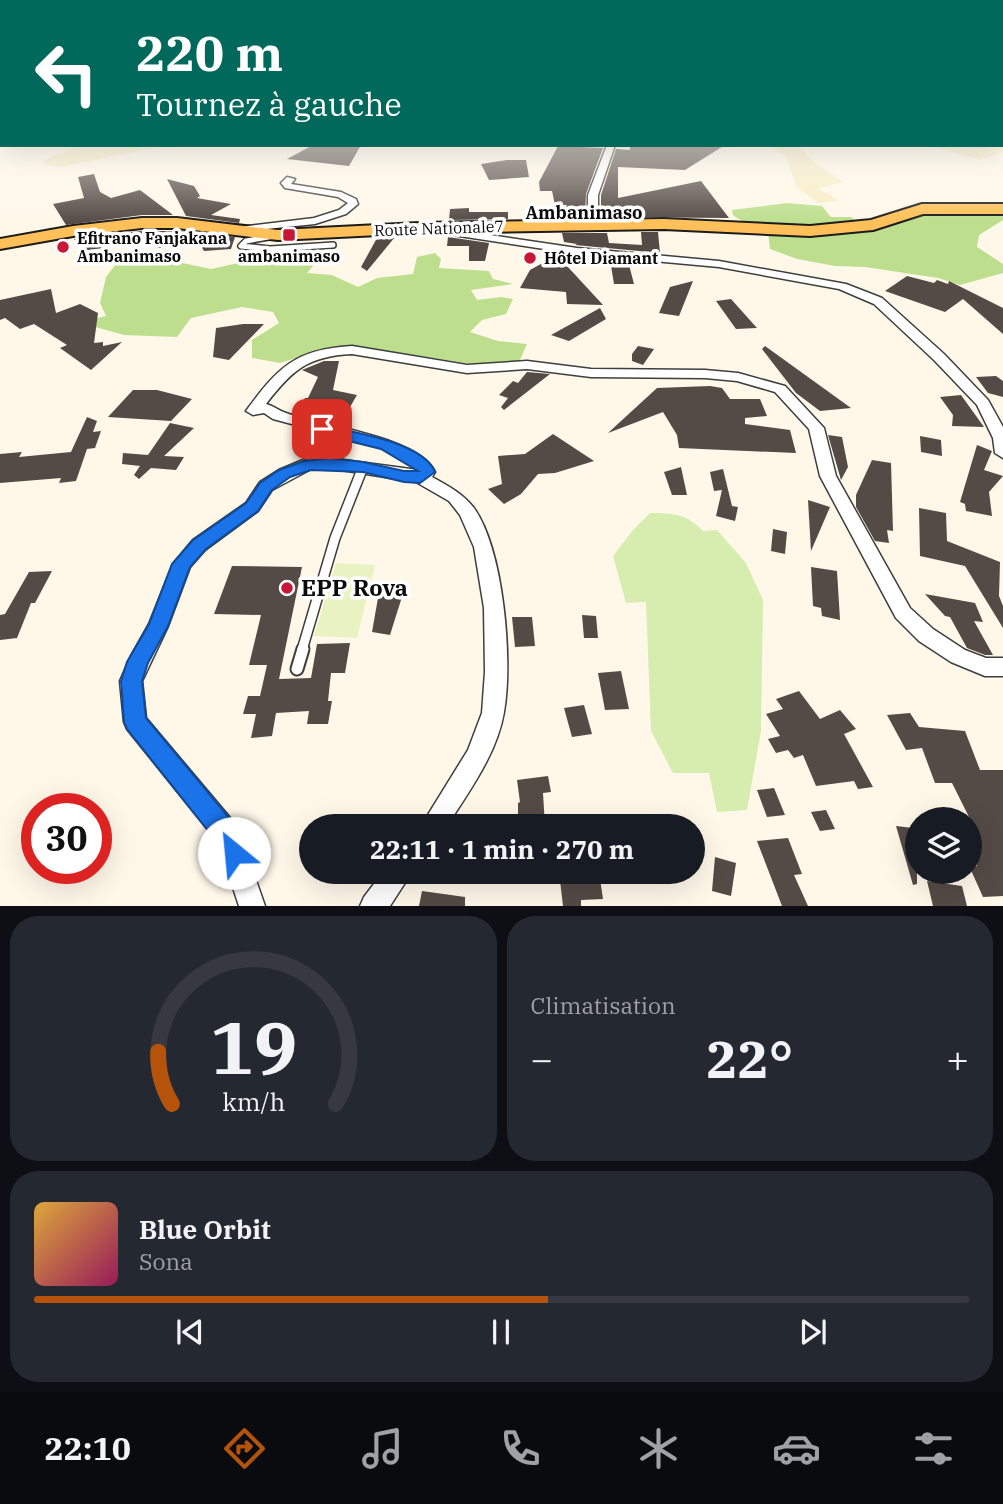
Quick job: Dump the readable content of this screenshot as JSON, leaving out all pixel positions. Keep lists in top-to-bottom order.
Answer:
{
  "streets": {
    "main road": ["Route Nationale7"]
  },
  "districts": ["Ambanimaso"],
  "places": {
    "transit": ["ambanimaso"],
    "other": ["Efitrano Fanjakana Ambanimaso", "Hôtel Diamant", "EPP Rova"]
  },
  "page": {
    "turn": ["220 m", "Tournez à gauche"],
    "limit": "30",
    "trip": "22:11 · 1 min · 270 m",
    "tile": "Climatisation",
    "heat": ["−", "22°", "+"],
    "song": ["Blue Orbit", "Sona"],
    "tabs": "22:10",
    "gauge": ["19", "km/h"]
  }
}
